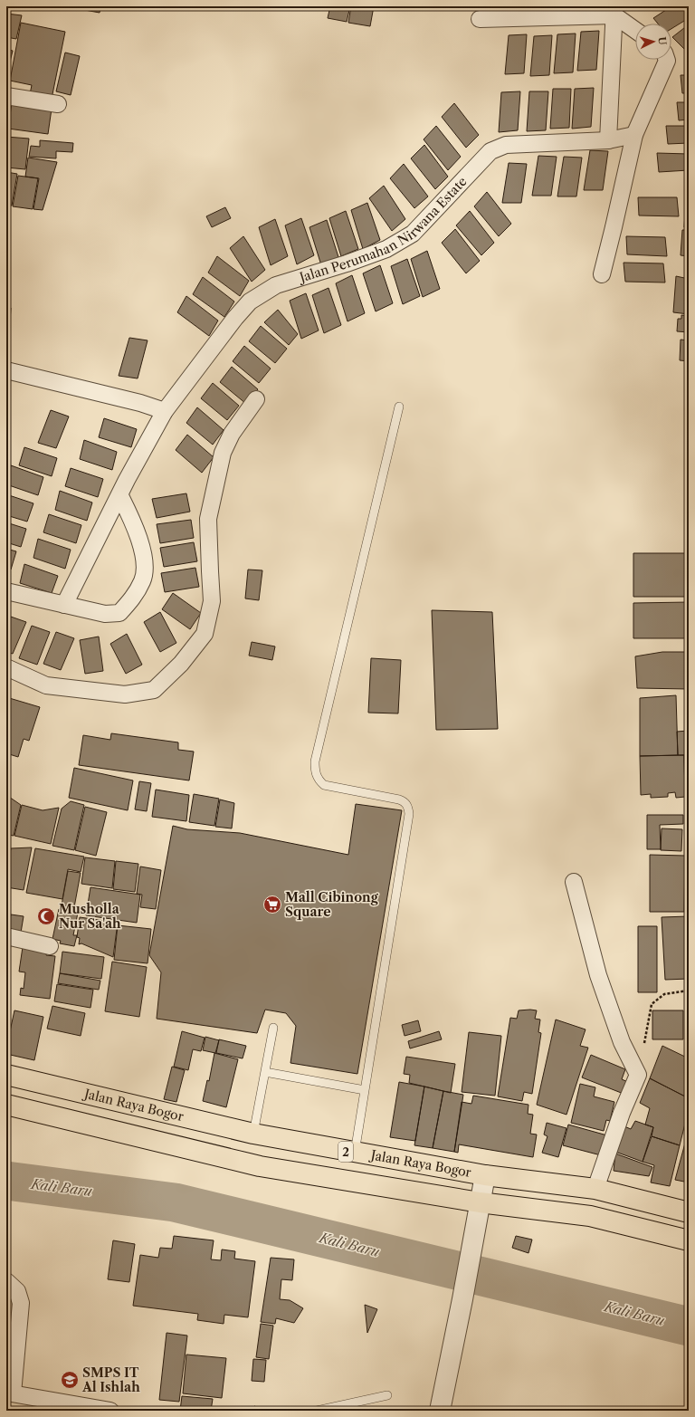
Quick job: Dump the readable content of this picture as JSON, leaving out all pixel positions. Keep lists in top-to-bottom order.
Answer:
{
  "streets": {
    "highway": ["Jalan Raya Bogor", "2"],
    "street": ["Jalan Perumahan Nirwana Estate"]
  },
  "water": ["Kali Baru"],
  "places": {
    "supermarket": ["Mall Cibinong Square"],
    "mosque": ["Musholla Nur Sa'ah"],
    "school or university": ["SMPS IT Al Ishlah"]
  },
  "north": "right"
}
